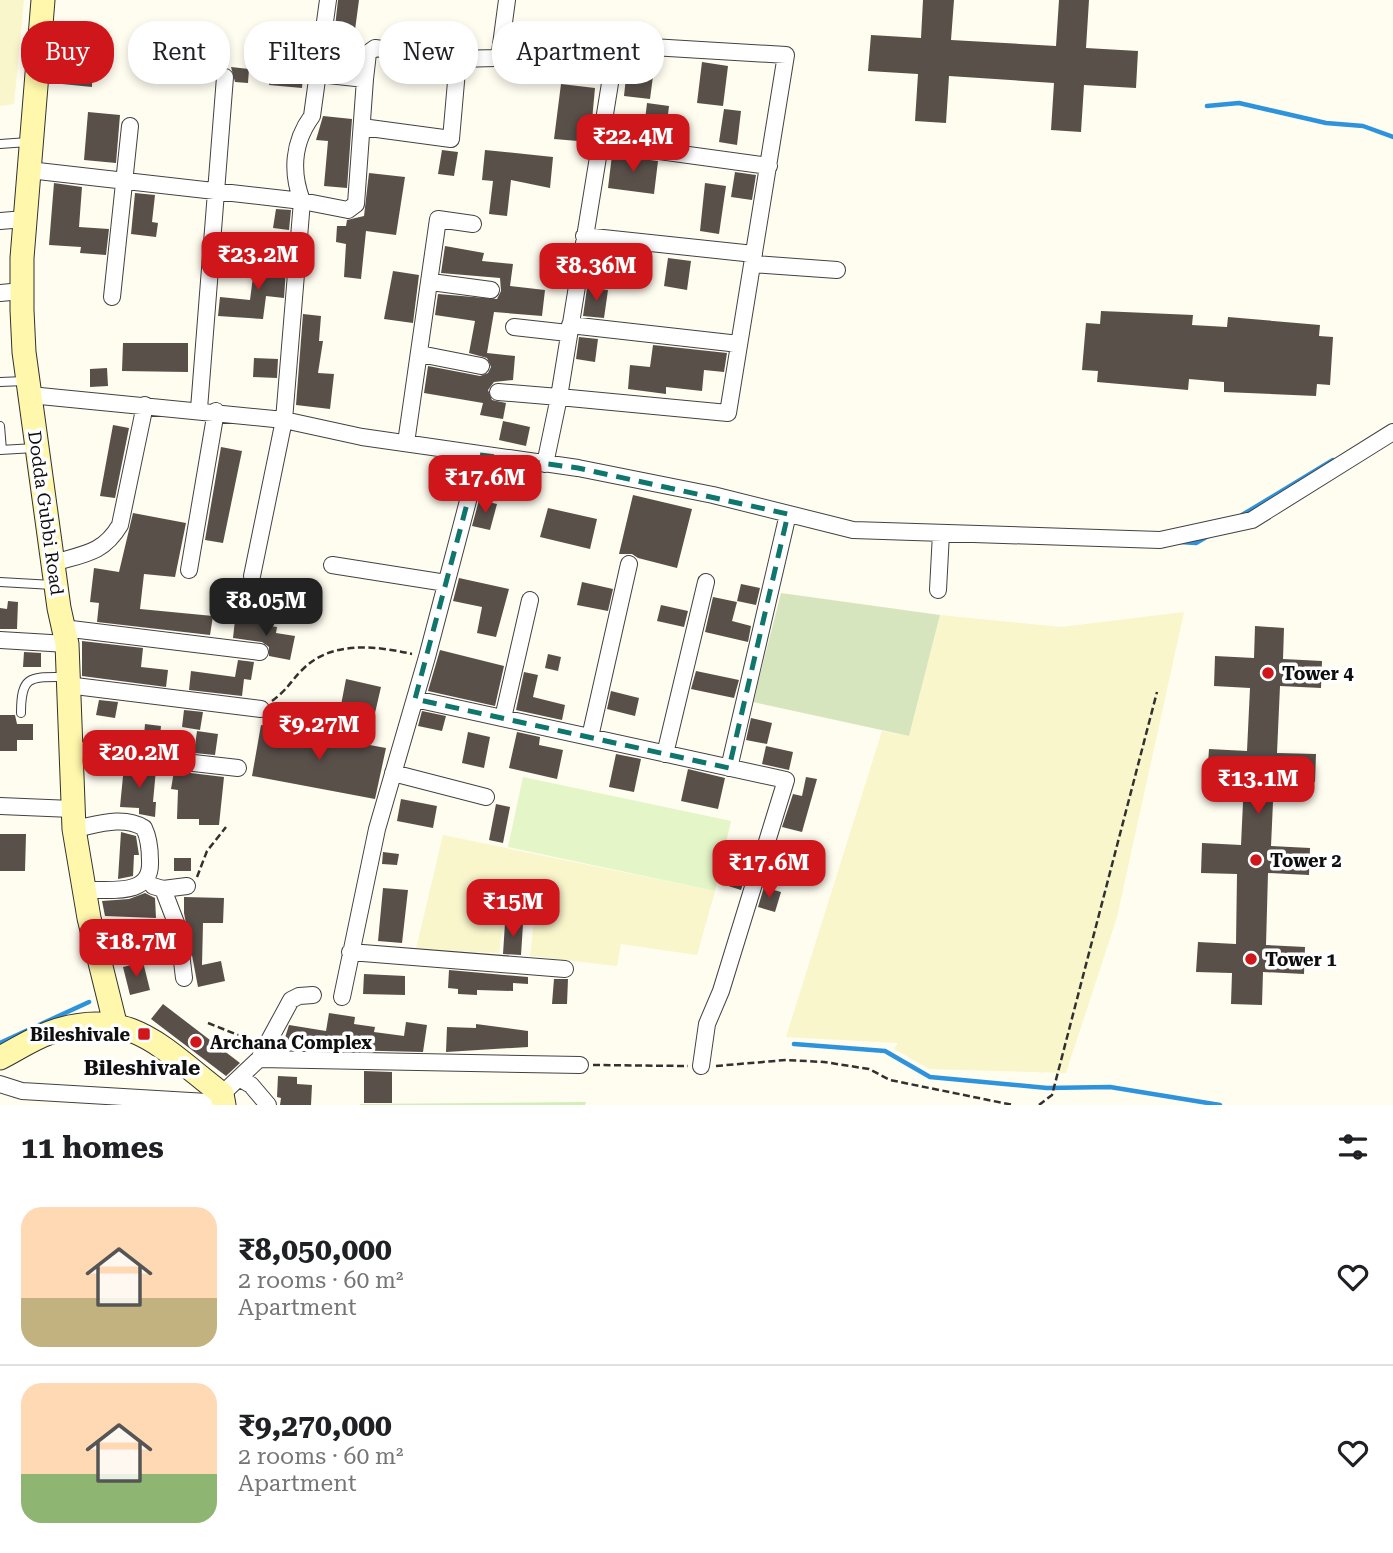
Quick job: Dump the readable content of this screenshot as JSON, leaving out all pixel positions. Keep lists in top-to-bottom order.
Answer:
{
  "streets": {
    "main road": ["Dodda Gubbi Road"]
  },
  "districts": ["Bileshivale"],
  "places": {
    "other": [
      "Tower 4",
      "Tower 2",
      "Tower 1",
      "Archana Complex"
    ],
    "transit": ["Bileshivale"]
  },
  "page": {
    "chip": [
      "Buy",
      "Rent",
      "Filters",
      "New",
      "Apartment"
    ],
    "price": [
      "₹22.4M",
      "₹23.2M",
      "₹8.36M",
      "₹17.6M",
      "₹8.05M",
      "₹9.27M",
      "₹20.2M",
      "₹13.1M",
      "₹17.6M",
      "₹15M",
      "₹18.7M"
    ],
    "heading": "11 homes",
    "list": [
      {
        "name": "₹8,050,000",
        "note": "2 rooms · 60 m² · Apartment"
      },
      {
        "name": "₹9,270,000",
        "note": "2 rooms · 60 m² · Apartment"
      }
    ]
  }
}
